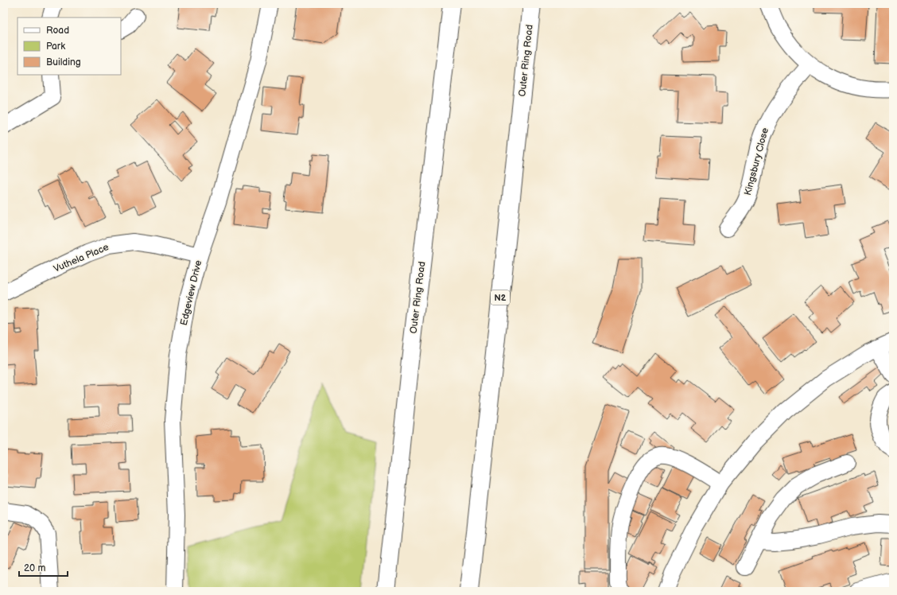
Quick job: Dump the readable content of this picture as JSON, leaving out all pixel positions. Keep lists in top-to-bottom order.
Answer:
{
  "streets": {
    "highway": ["Outer Ring Road", "N2"],
    "street": ["Kingsbury Close", "Vuthela Place", "Edgeview Drive"]
  },
  "crossings": [
    ["Vuthela Place", "Edgeview Drive"]
  ],
  "legend": ["Road", "Park", "Building"],
  "scale_bar": "20 m"
}
